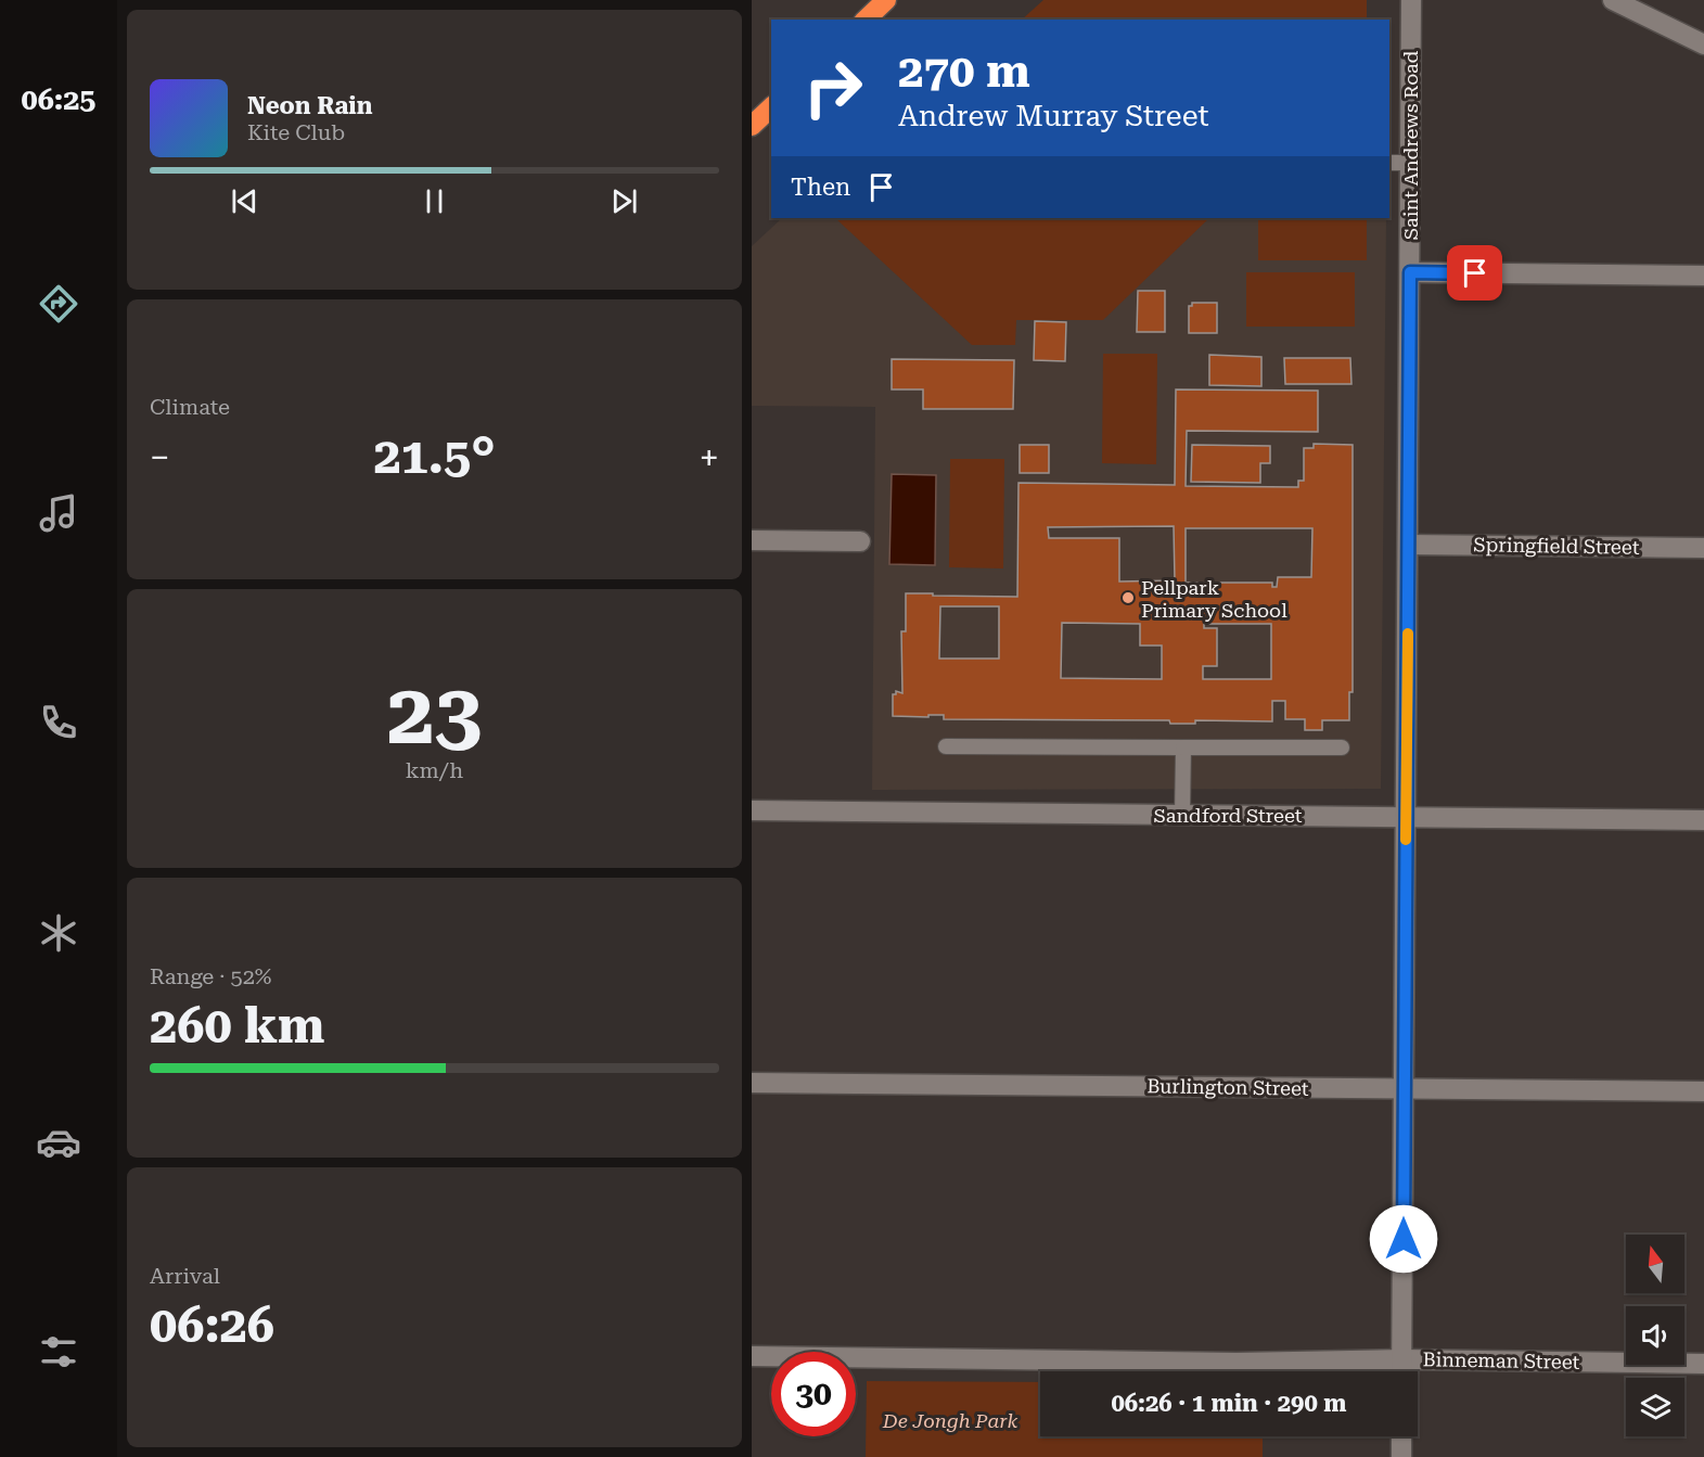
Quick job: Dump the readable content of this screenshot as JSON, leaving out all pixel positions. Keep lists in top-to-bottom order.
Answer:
{
  "streets": {
    "street": [
      "Saint Andrews Road",
      "Springfield Street",
      "Sandford Street",
      "Burlington Street",
      "Binneman Street"
    ]
  },
  "crossings": [
    ["Saint Andrews Road", "Springfield Street"],
    ["Saint Andrews Road", "Sandford Street"],
    ["Saint Andrews Road", "Burlington Street"],
    ["Saint Andrews Road", "Binneman Street"]
  ],
  "parks": ["De Jongh Park"],
  "places": ["Pellpark Primary School"],
  "north": "top",
  "page": {
    "tabs": "06:25",
    "turn": ["270 m", "Andrew Murray Street"],
    "song": ["Neon Rain", "Kite Club"],
    "then": "Then",
    "tile": [
      "Climate",
      ["23", "km/h"],
      ["Range · 52%", "260 km"],
      ["Arrival", "06:26"]
    ],
    "heat": ["−", "21.5°", "+"],
    "limit": "30",
    "trip": "06:26 · 1 min · 290 m"
  }
}
